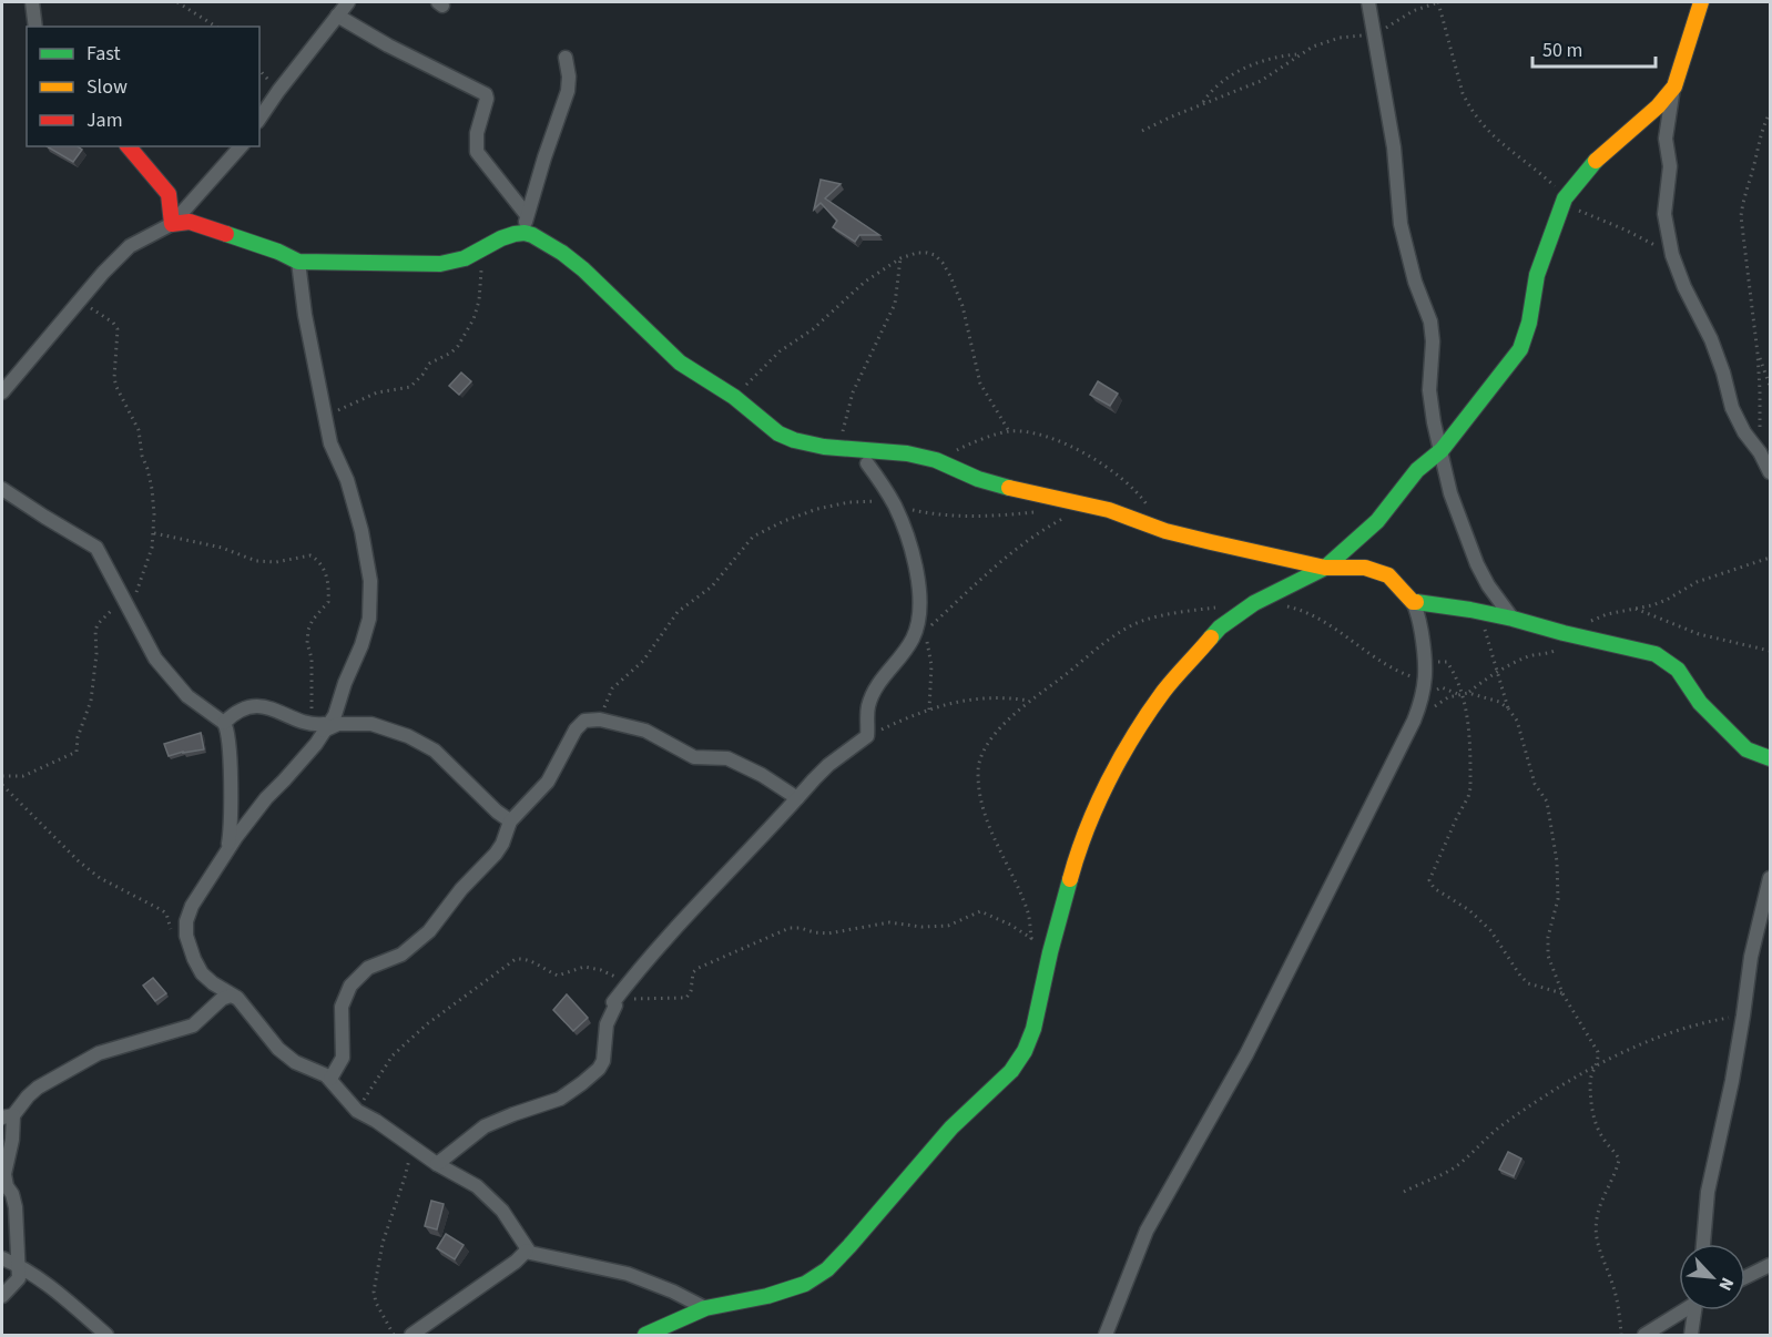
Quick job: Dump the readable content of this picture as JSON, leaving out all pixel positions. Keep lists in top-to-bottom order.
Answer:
{
  "legend": ["Fast", "Slow", "Jam"],
  "scale_bar": "50 m",
  "north": "bottom right"
}
